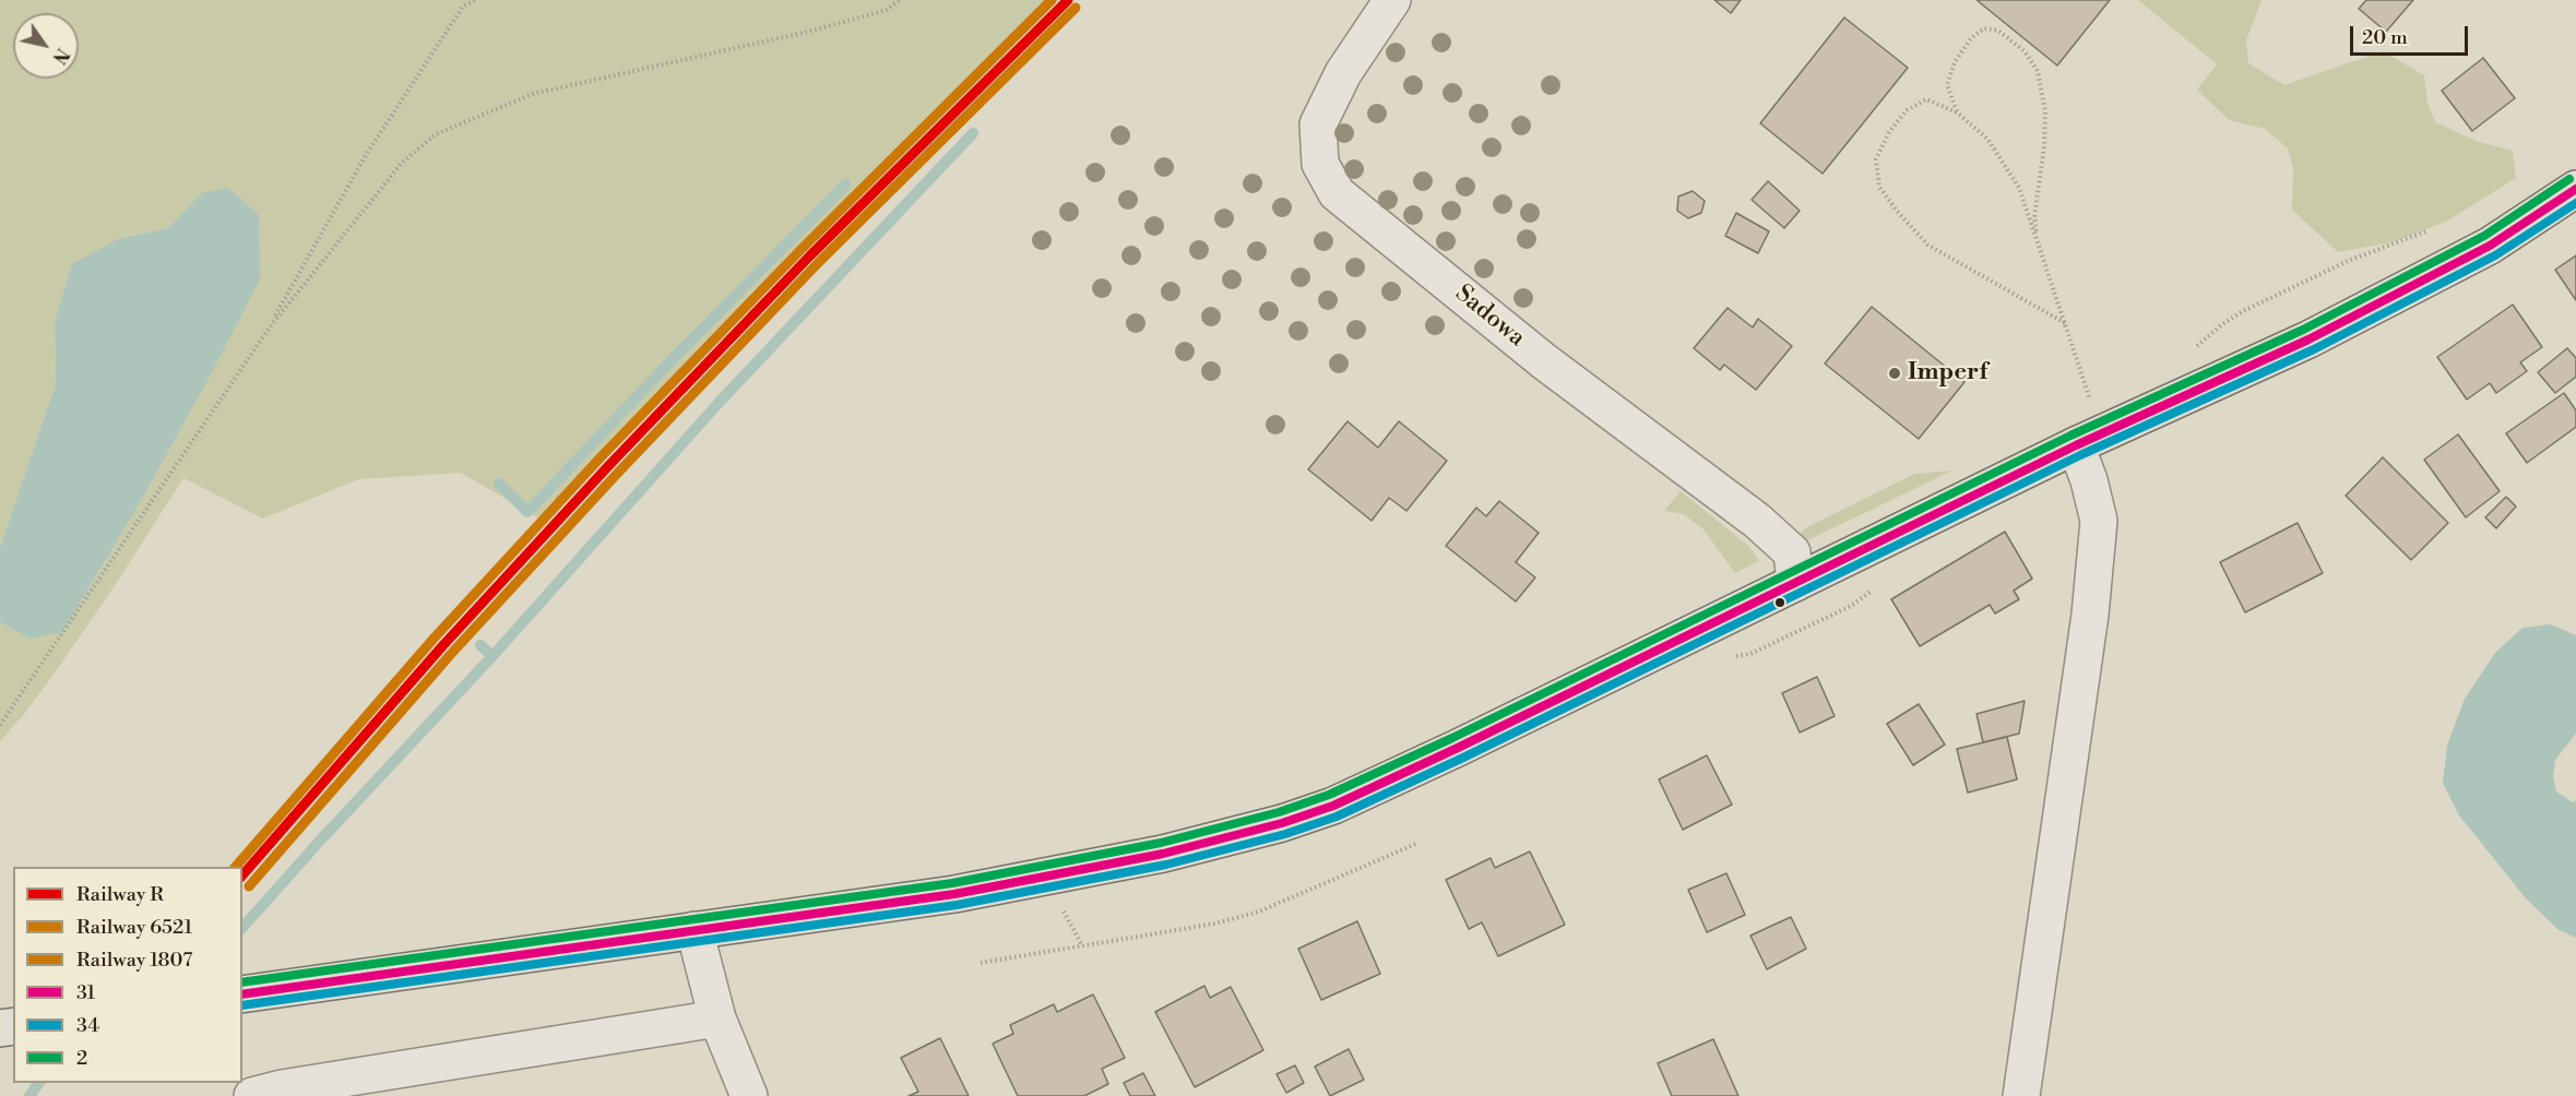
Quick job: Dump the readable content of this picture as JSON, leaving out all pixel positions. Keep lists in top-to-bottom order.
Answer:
{
  "streets": {
    "street": ["Sadowa"]
  },
  "places": ["Imperf"],
  "lines": [
    "rail line R",
    "rail line 1807",
    "rail line 6521",
    "transit line 2",
    "transit line 31",
    "transit line 34"
  ],
  "legend": [
    "Railway R",
    "Railway 6521",
    "Railway 1807",
    "31",
    "34",
    "2"
  ],
  "scale_bar": "20 m",
  "north": "bottom right"
}
